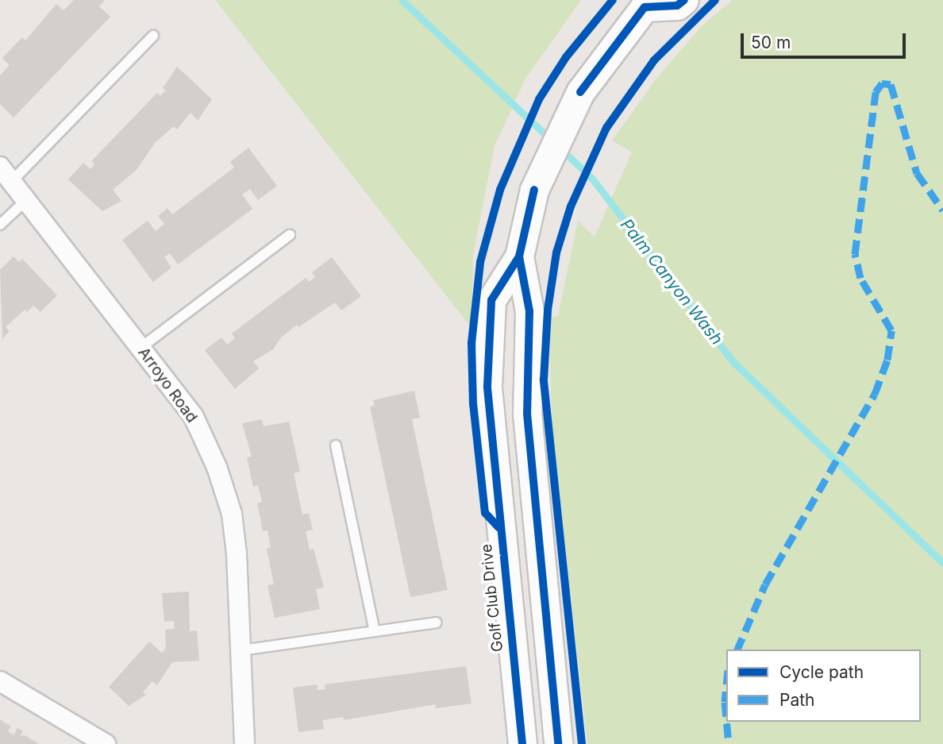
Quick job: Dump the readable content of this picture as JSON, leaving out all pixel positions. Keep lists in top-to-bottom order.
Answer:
{
  "streets": {
    "street": ["Arroyo Road", "Golf Club Drive"]
  },
  "water": ["Palm Canyon Wash"],
  "legend": ["Cycle path", "Path"],
  "scale_bar": "50 m"
}
